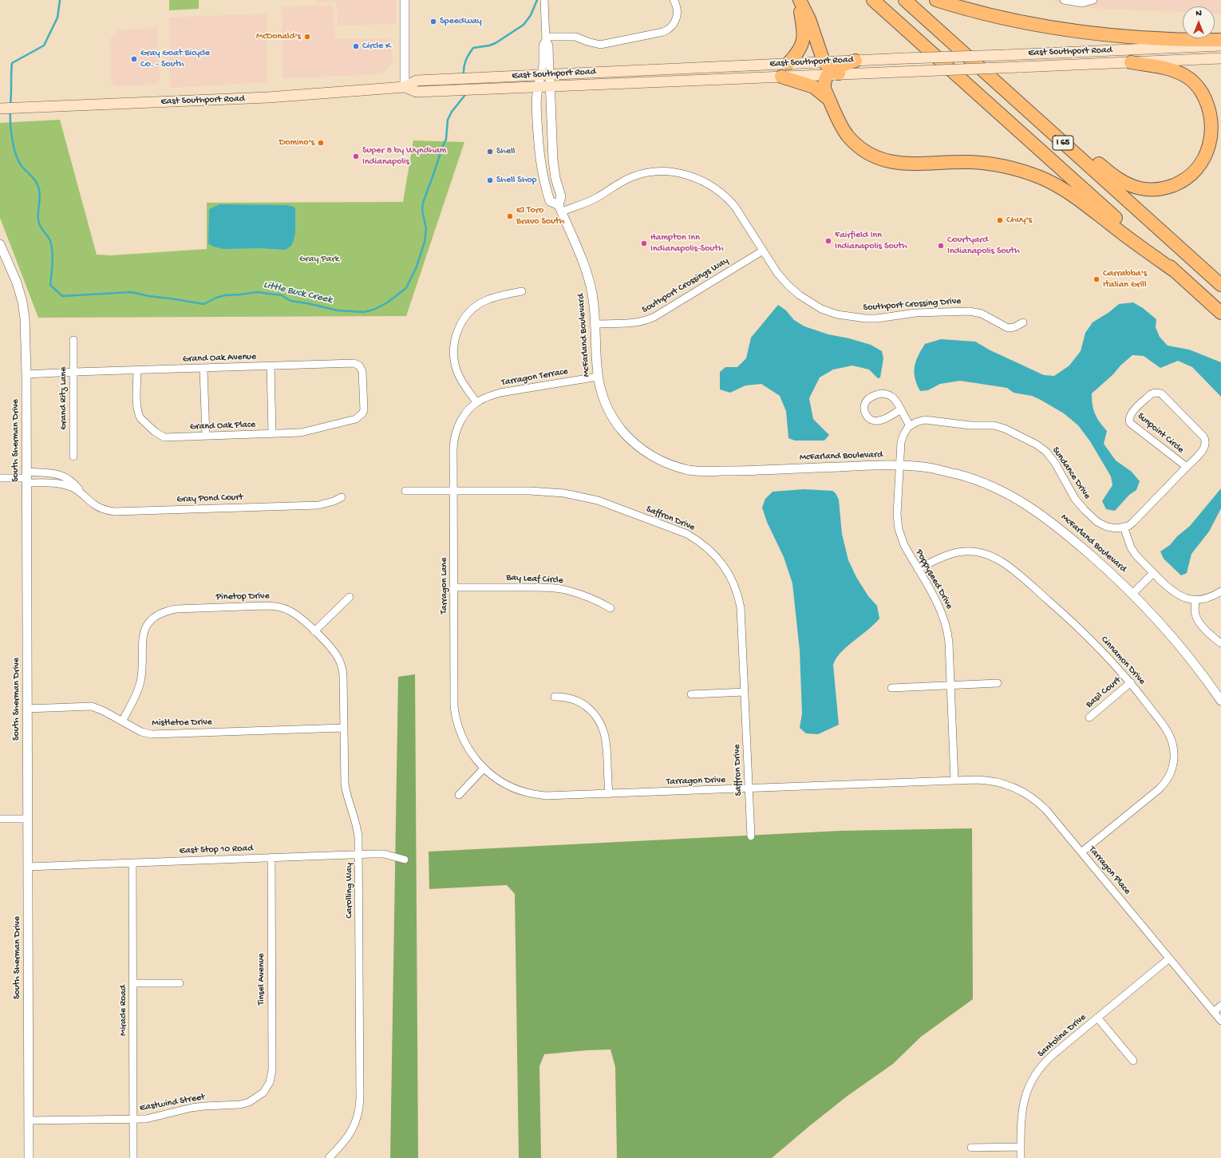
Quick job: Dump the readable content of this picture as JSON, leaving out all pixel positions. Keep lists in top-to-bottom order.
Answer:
{
  "streets": {
    "highway": ["I 65"],
    "main road": ["East Southport Road"],
    "street": [
      "Southport Crossings Way",
      "Southport Crossing Drive",
      "McFarland Boulevard",
      "Grand Oak Avenue",
      "Tarragon Terrace",
      "Grand Ritz Lane",
      "Grand Oak Place",
      "Sunpoint Circle",
      "South Sherman Drive",
      "Sundance Drive",
      "Gray Pond Court",
      "Saffron Drive",
      "Bay Leaf Circle",
      "Poppyseed Drive",
      "Tarragon Lane",
      "Pinetop Drive",
      "Cinnamon Drive",
      "Basil Court",
      "Mistletoe Drive",
      "Tarragon Drive",
      "East Stop 10 Road",
      "Tarragon Place",
      "Carolling Way",
      "Tinsel Avenue",
      "Miracle Road",
      "Santolina Drive",
      "Eastwind Street"
    ]
  },
  "crossings": [
    ["East Southport Road", "McFarland Boulevard"],
    ["Southport Crossings Way", "Southport Crossing Drive"],
    ["Southport Crossings Way", "McFarland Boulevard"],
    ["Southport Crossing Drive", "McFarland Boulevard"],
    ["McFarland Boulevard", "Tarragon Terrace"],
    ["McFarland Boulevard", "Poppyseed Drive"],
    ["Grand Oak Avenue", "Grand Ritz Lane"],
    ["Grand Oak Avenue", "Grand Oak Place"],
    ["Grand Oak Avenue", "South Sherman Drive"],
    ["Tarragon Terrace", "Tarragon Lane"],
    ["Sunpoint Circle", "Sundance Drive"],
    ["South Sherman Drive", "Gray Pond Court"],
    ["South Sherman Drive", "Mistletoe Drive"],
    ["South Sherman Drive", "East Stop 10 Road"],
    ["South Sherman Drive", "Eastwind Street"],
    ["Saffron Drive", "Tarragon Lane"],
    ["Saffron Drive", "Tarragon Drive"],
    ["Bay Leaf Circle", "Tarragon Lane"],
    ["Poppyseed Drive", "Cinnamon Drive"],
    ["Poppyseed Drive", "Tarragon Drive"],
    ["Poppyseed Drive", "Tarragon Place"],
    ["Tarragon Lane", "Tarragon Drive"],
    ["Pinetop Drive", "Mistletoe Drive"],
    ["Pinetop Drive", "Carolling Way"],
    ["Cinnamon Drive", "Basil Court"],
    ["Cinnamon Drive", "Tarragon Place"],
    ["Mistletoe Drive", "Carolling Way"],
    ["Tarragon Drive", "Tarragon Place"],
    ["East Stop 10 Road", "Carolling Way"],
    ["East Stop 10 Road", "Tinsel Avenue"],
    ["East Stop 10 Road", "Miracle Road"],
    ["Tarragon Place", "Santolina Drive"],
    ["Tinsel Avenue", "Eastwind Street"],
    ["Miracle Road", "Eastwind Street"]
  ],
  "water": ["Little Buck Creek"],
  "parks": ["Gray Park"],
  "places": [
    "Speedway",
    "McDonald's",
    "Circle K",
    "Gray Goat Bicycle Co. - South",
    "Domino's",
    "Shell",
    "Super 8 by Wyndham Indianapolis",
    "Shell Shop",
    "El Toro Bravo South",
    "Chuy's",
    "Fairfield Inn Indianapolis South",
    "Hampton Inn Indianapolis-South",
    "Courtyard Indianapolis South",
    "Carrabba's Italian Grill"
  ],
  "north": "top"
}
